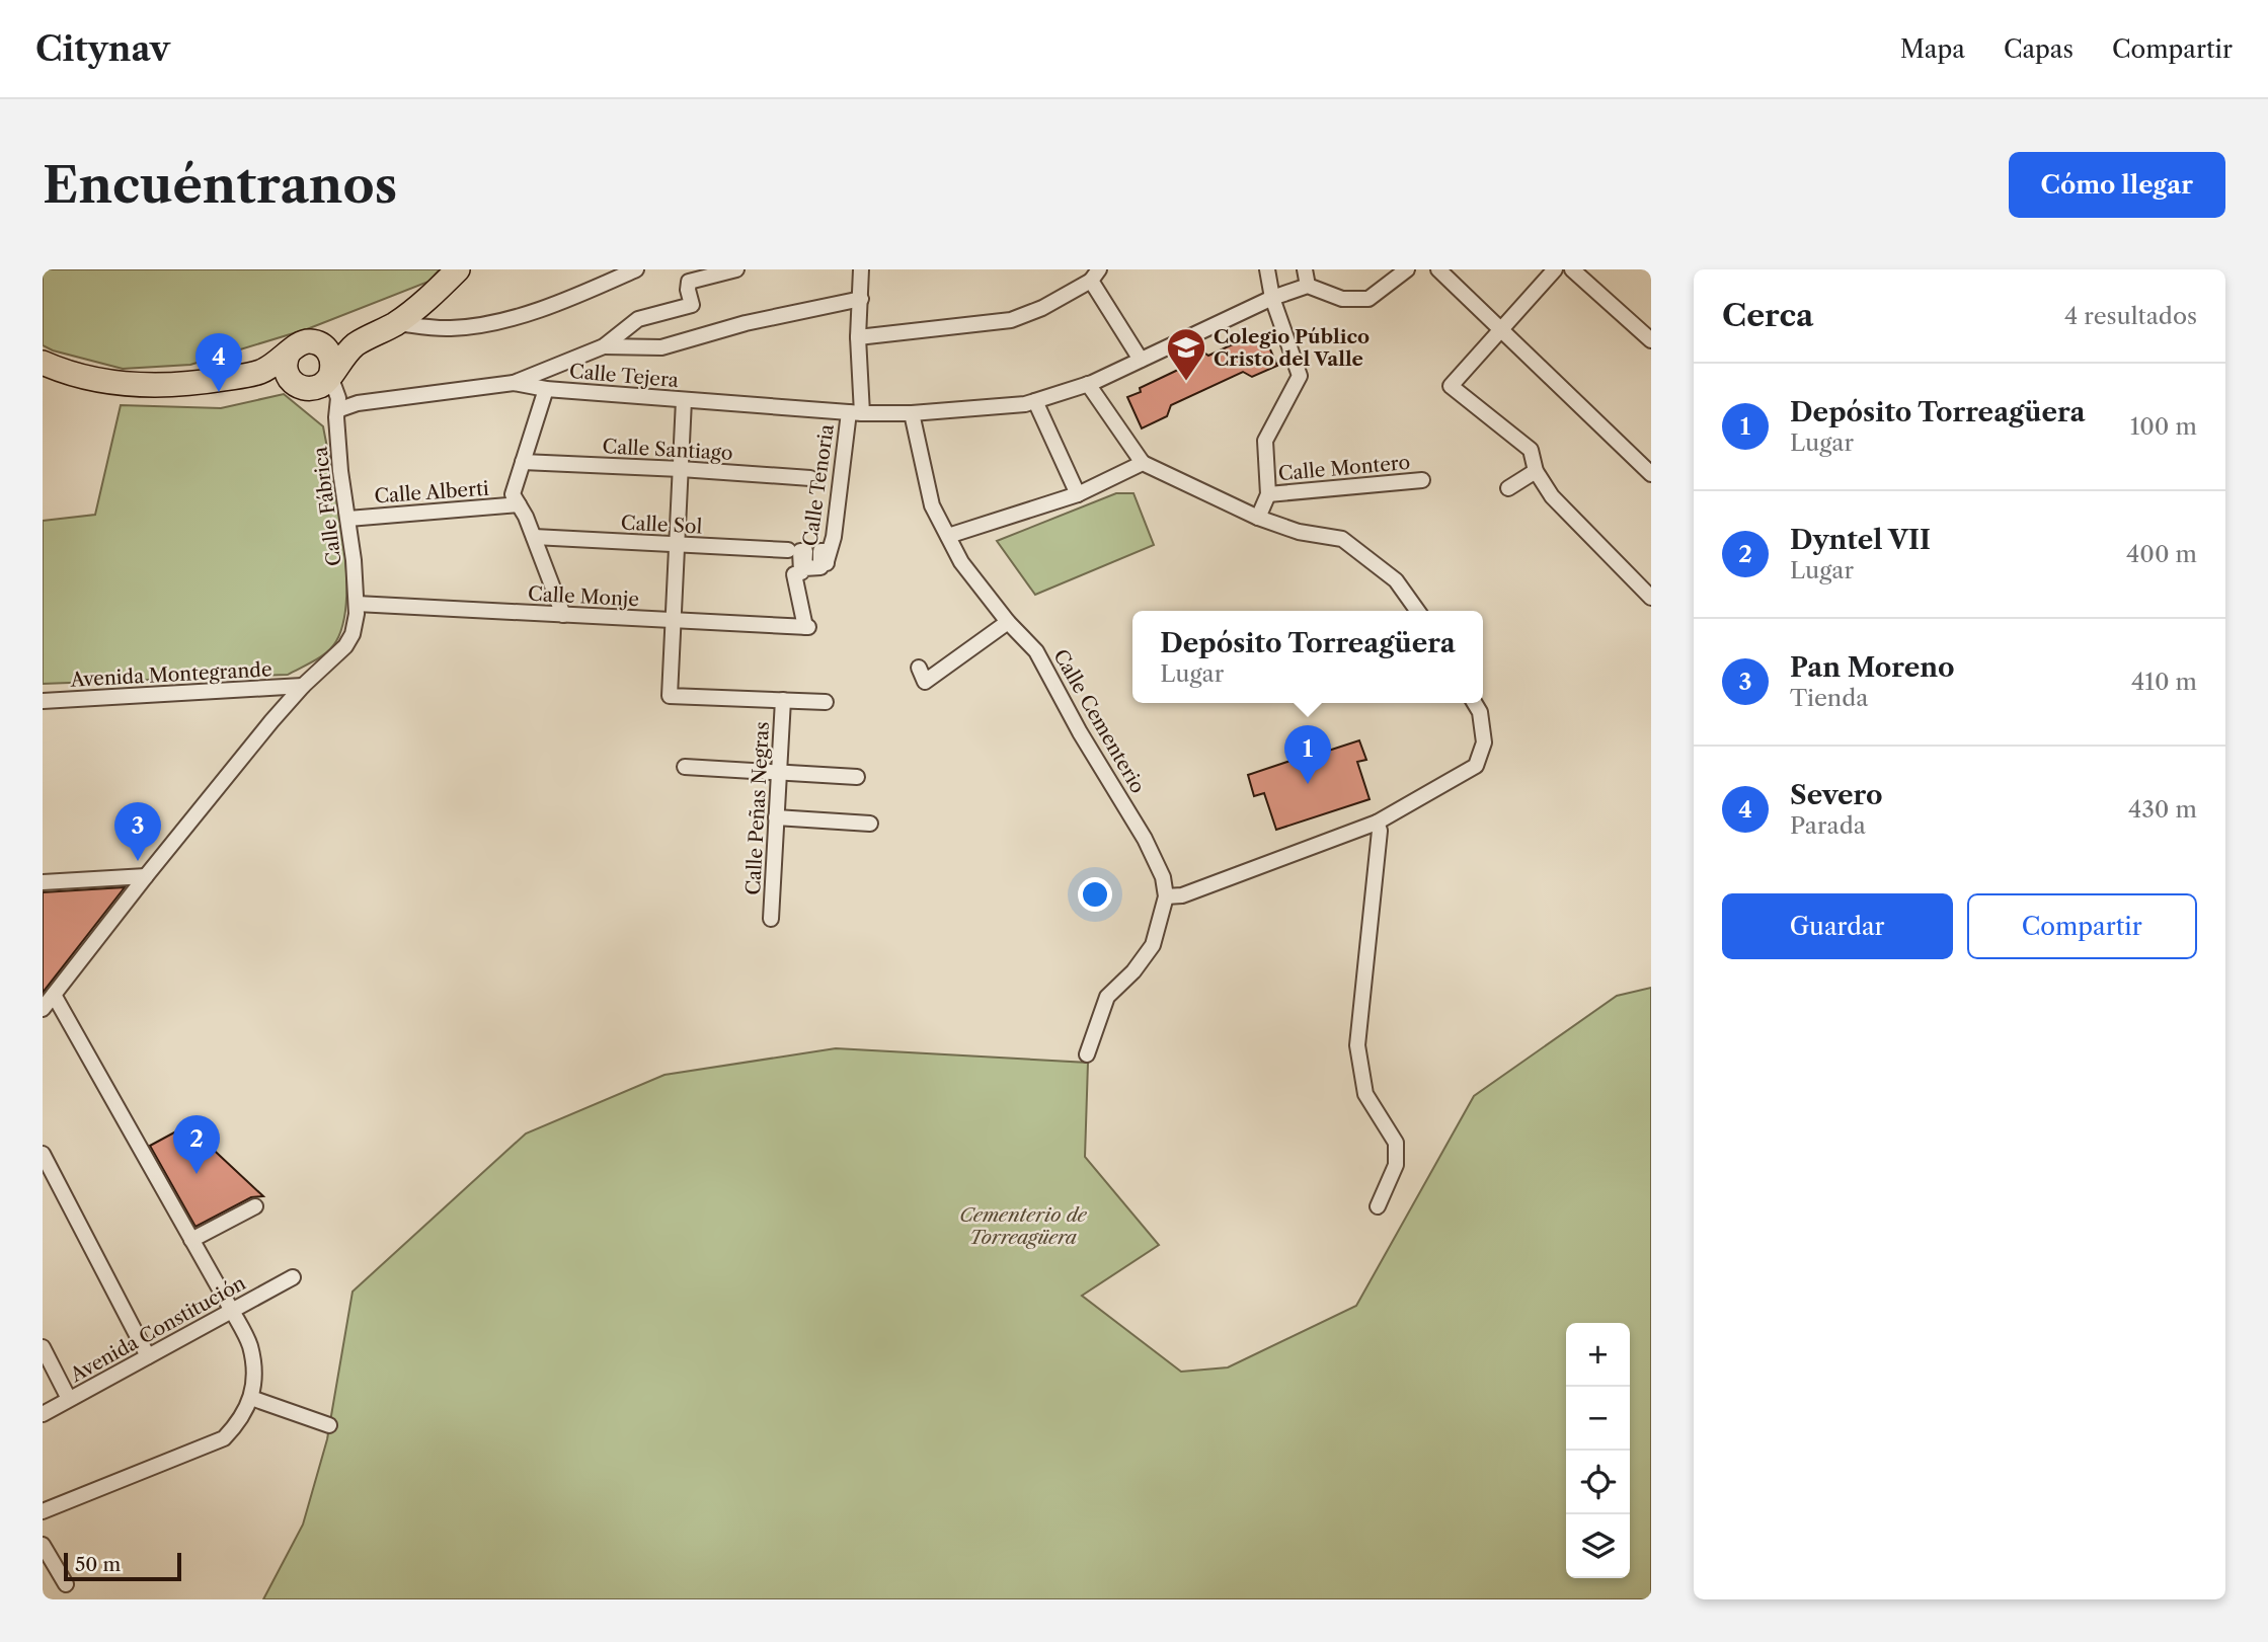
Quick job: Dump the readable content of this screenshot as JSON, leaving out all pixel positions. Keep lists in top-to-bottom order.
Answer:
{
  "streets": {
    "street": [
      "Calle Tejera",
      "Calle Santiago",
      "Calle Montero",
      "Calle Tenoria",
      "Calle Alberti",
      "Calle Fábrica",
      "Calle Sol",
      "Calle Monje",
      "Avenida Montegrande",
      "Calle Cementerio",
      "Calle Peñas Negras",
      "Avenida Constitución"
    ]
  },
  "crossings": [
    ["Calle Tejera", "Calle Tenoria"],
    ["Calle Tejera", "Calle Fábrica"],
    ["Calle Tejera", "Calle Cementerio"],
    ["Calle Tenoria", "Calle Monje"],
    ["Calle Alberti", "Calle Fábrica"],
    ["Calle Fábrica", "Calle Monje"],
    ["Calle Fábrica", "Avenida Montegrande"]
  ],
  "parks": ["Cementerio de Torreagüera"],
  "places": {
    "school or university": ["Colegio Público Cristo del Valle"]
  },
  "scale_bar": "50 m",
  "page": {
    "header": "Citynav",
    "nav": ["Mapa", "Capas", "Compartir"],
    "buttons": [
      "Cómo llegar",
      ["Guardar", "Compartir"]
    ],
    "title": "Encuéntranos",
    "heading": ["Cerca", "4 resultados"],
    "pins": [
      "4",
      "1",
      "3",
      "2"
    ],
    "list": [
      {
        "mark": "1",
        "name": "Depósito Torreagüera",
        "note": "Lugar",
        "value": "100 m"
      },
      {
        "mark": "2",
        "name": "Dyntel VII",
        "note": "Lugar",
        "value": "400 m"
      },
      {
        "mark": "3",
        "name": "Pan Moreno",
        "note": "Tienda",
        "value": "410 m"
      },
      {
        "mark": "4",
        "name": "Severo",
        "note": "Parada",
        "value": "430 m"
      }
    ],
    "popup": ["Depósito Torreagüera", "Lugar"],
    "map_buttons": ["+", "−"],
    "scale": "50 m"
  }
}
